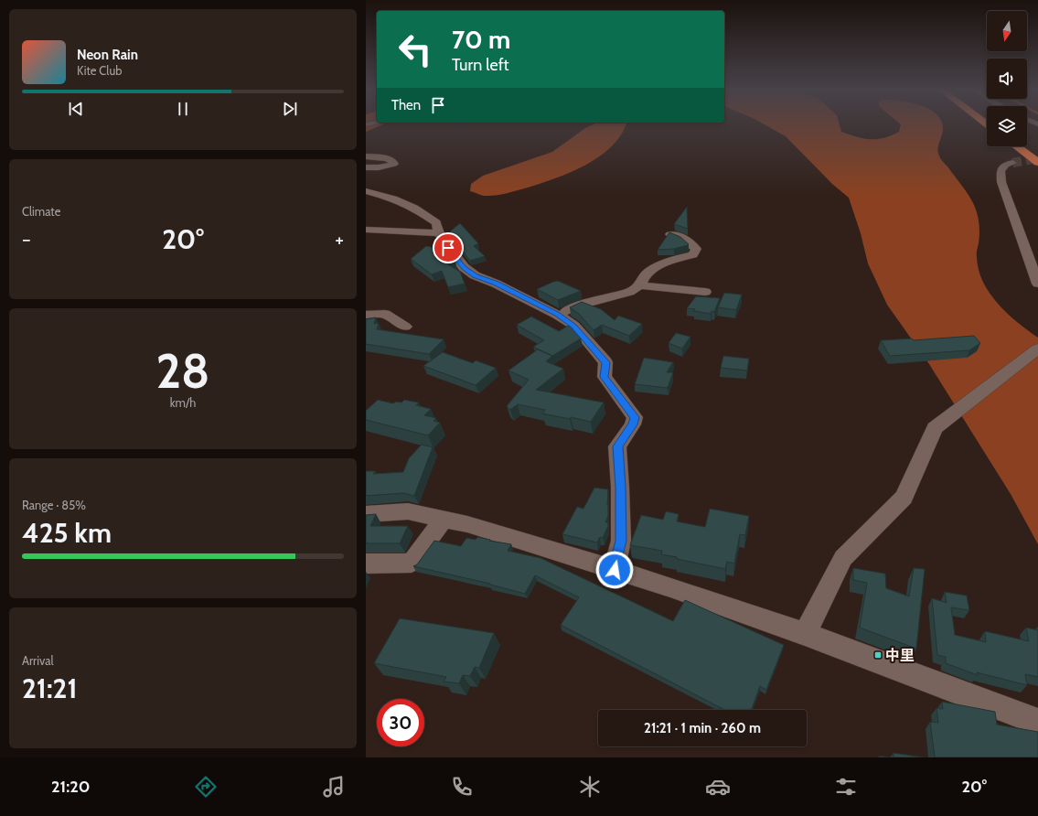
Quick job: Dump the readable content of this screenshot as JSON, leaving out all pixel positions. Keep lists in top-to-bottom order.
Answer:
{
  "places": {
    "transit": ["中里"]
  },
  "north": "bottom",
  "page": {
    "turn": ["70 m", "Turn left"],
    "song": ["Neon Rain", "Kite Club"],
    "then": "Then",
    "tile": [
      "Climate",
      ["28", "km/h"],
      ["Range · 85%", "425 km"],
      ["Arrival", "21:21"]
    ],
    "heat": ["−", "20°", "+"],
    "limit": "30",
    "trip": "21:21 · 1 min · 260 m",
    "tabs": ["21:20", "20°"]
  }
}
